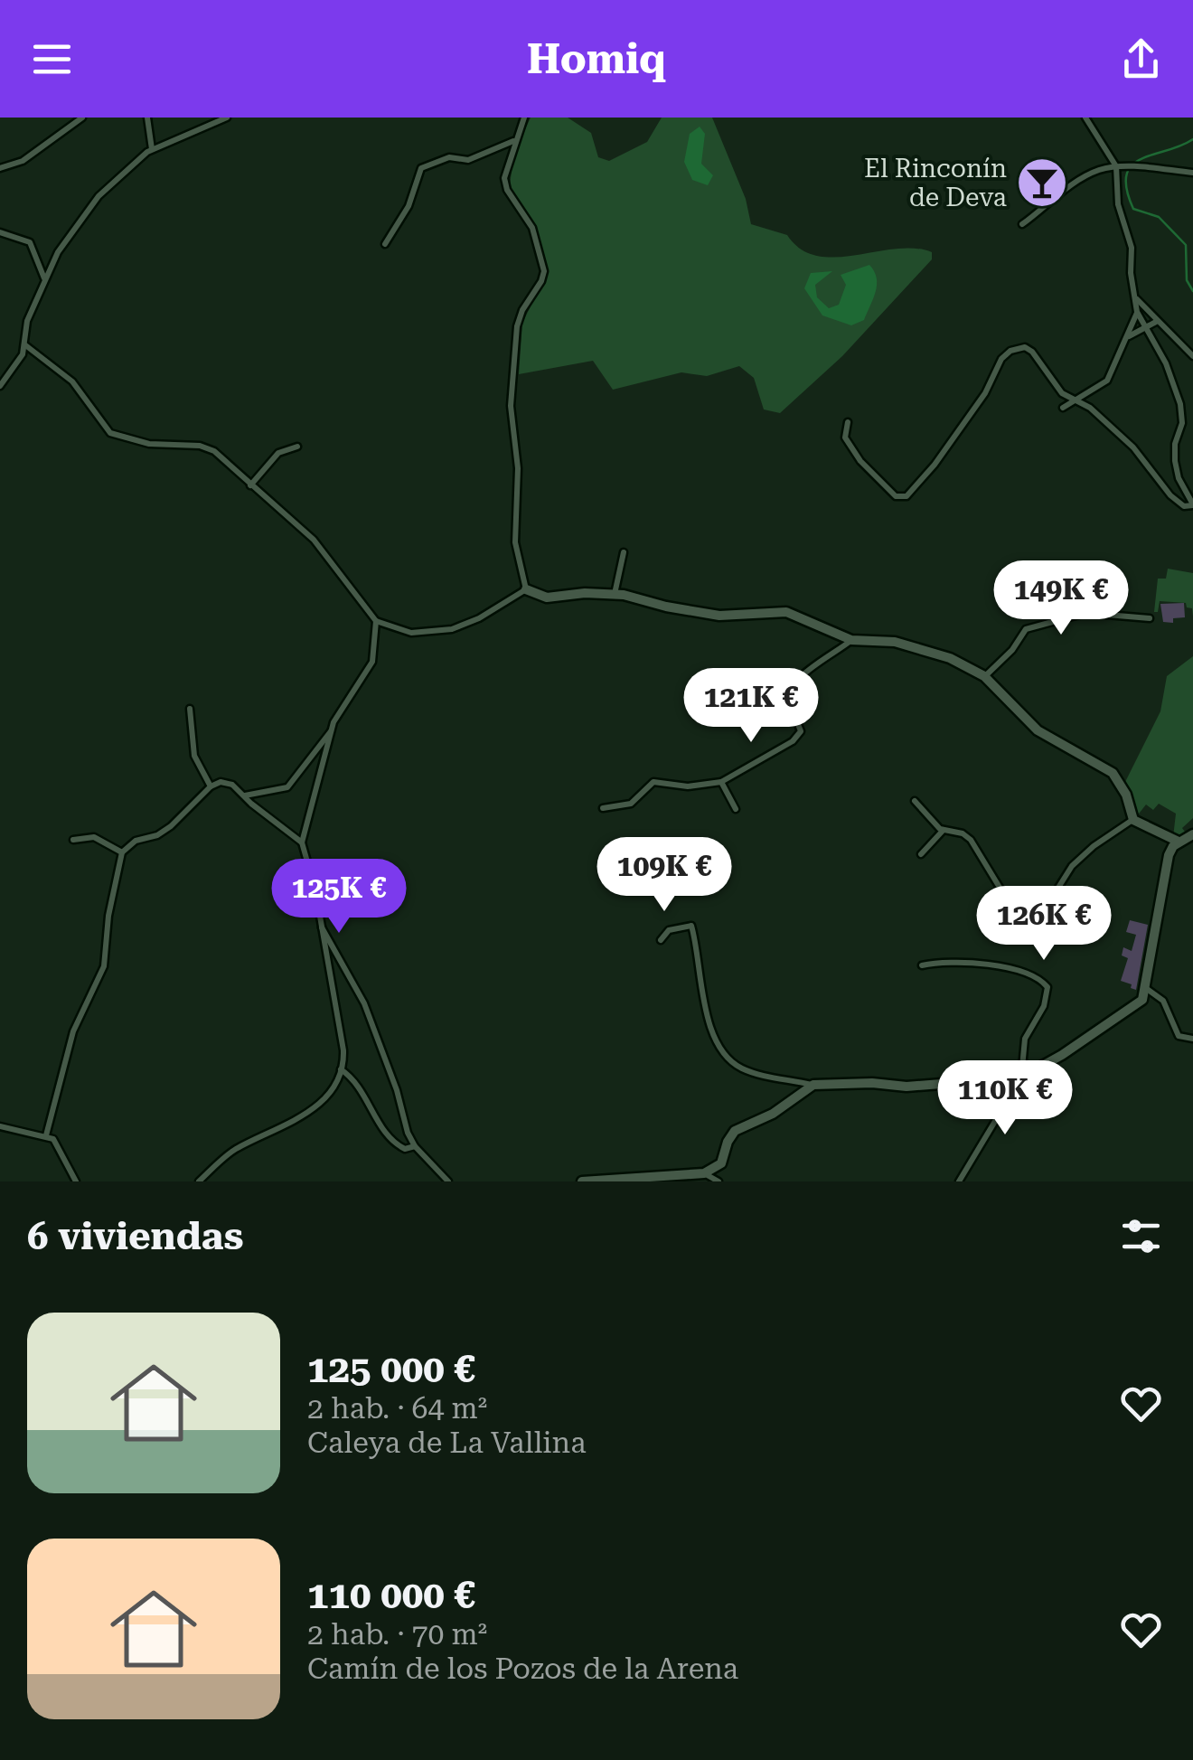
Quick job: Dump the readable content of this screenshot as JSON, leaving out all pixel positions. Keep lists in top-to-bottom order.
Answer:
{
  "places": {
    "bar": ["El Rinconín de Deva"]
  },
  "page": {
    "header": "Homiq",
    "price": [
      "149K €",
      "121K €",
      "109K €",
      "125K €",
      "126K €",
      "110K €"
    ],
    "heading": "6 viviendas",
    "list": [
      {
        "name": "125 000 €",
        "note": "2 hab. · 64 m² · Caleya de La Vallina"
      },
      {
        "name": "110 000 €",
        "note": "2 hab. · 70 m² · Camín de los Pozos de la Arena"
      }
    ]
  }
}
